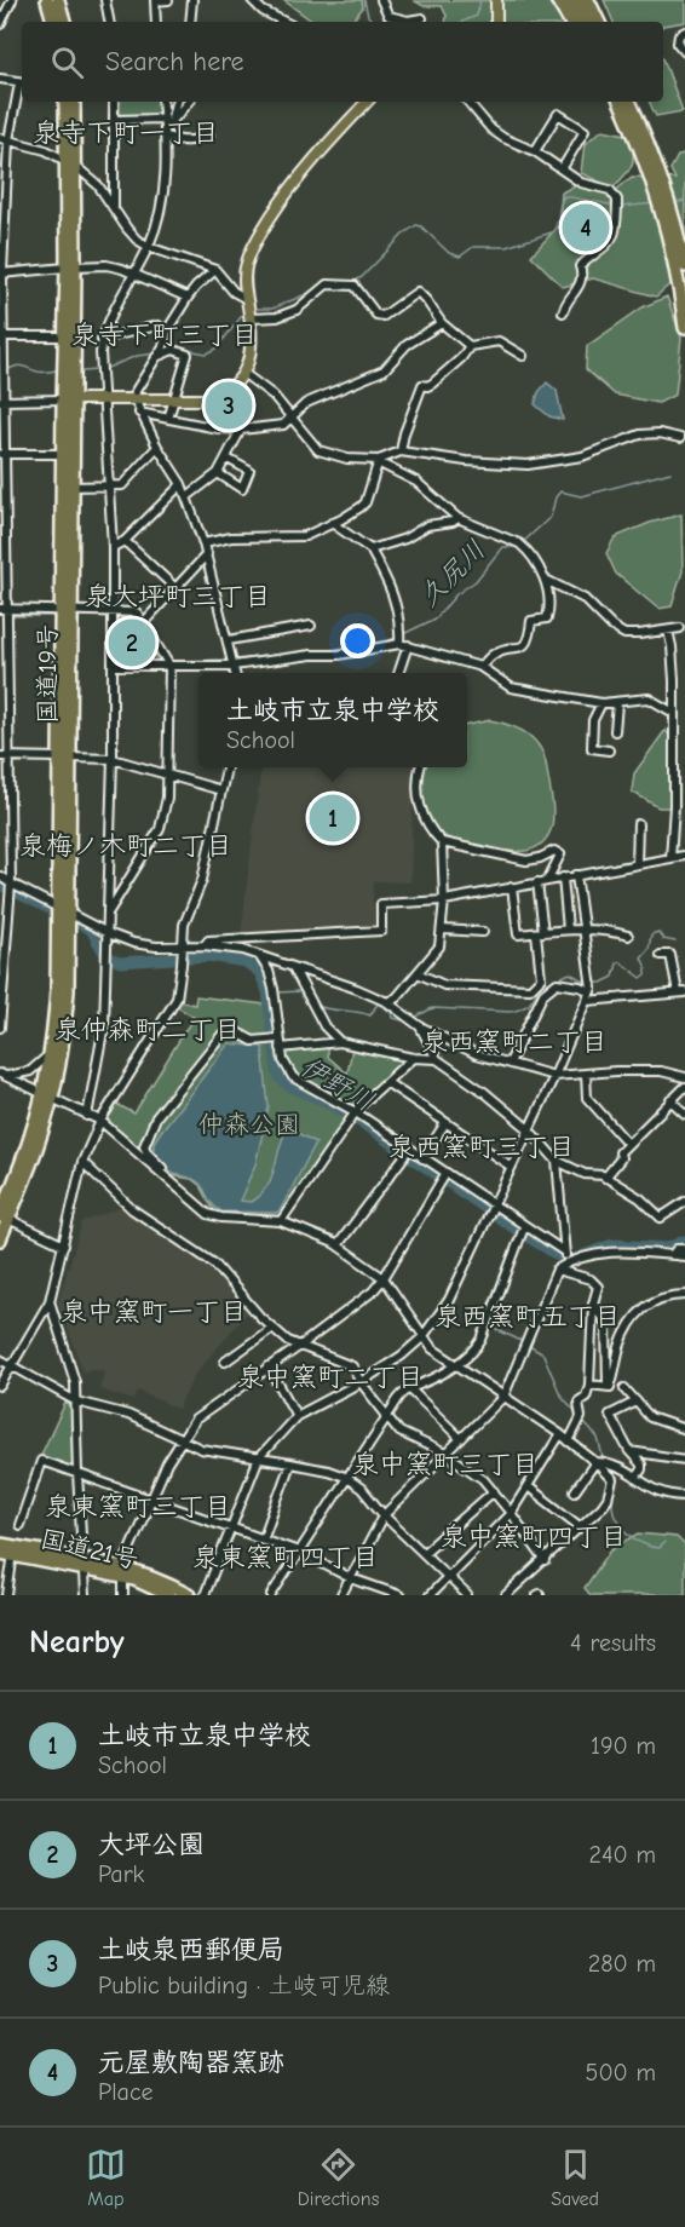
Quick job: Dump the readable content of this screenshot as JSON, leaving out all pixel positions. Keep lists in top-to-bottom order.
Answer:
{
  "streets": {
    "highway": ["国道19号", "国道21号"]
  },
  "districts": [
    "泉寺下町一丁目",
    "泉寺下町三丁目",
    "泉大坪町三丁目",
    "泉梅ノ木町二丁目",
    "泉仲森町二丁目",
    "泉西窯町二丁目",
    "泉西窯町三丁目",
    "泉中窯町一丁目",
    "泉西窯町五丁目",
    "泉中窯町二丁目",
    "泉中窯町三丁目",
    "泉東窯町三丁目",
    "泉中窯町四丁目",
    "泉東窯町四丁目"
  ],
  "water": ["久尻川", "伊野川"],
  "parks": ["仲森公園"],
  "page": {
    "search": "Search here",
    "pins": [
      "4",
      "3",
      "2",
      "1"
    ],
    "popup": ["土岐市立泉中学校", "School"],
    "heading": ["Nearby", "4 results"],
    "list": [
      {
        "mark": "1",
        "name": "土岐市立泉中学校",
        "note": "School",
        "value": "190 m"
      },
      {
        "mark": "2",
        "name": "大坪公園",
        "note": "Park",
        "value": "240 m"
      },
      {
        "mark": "3",
        "name": "土岐泉西郵便局",
        "note": "Public building · 土岐可児線",
        "value": "280 m"
      },
      {
        "mark": "4",
        "name": "元屋敷陶器窯跡",
        "note": "Place",
        "value": "500 m"
      }
    ],
    "nav": ["Map", "Directions", "Saved"]
  }
}
